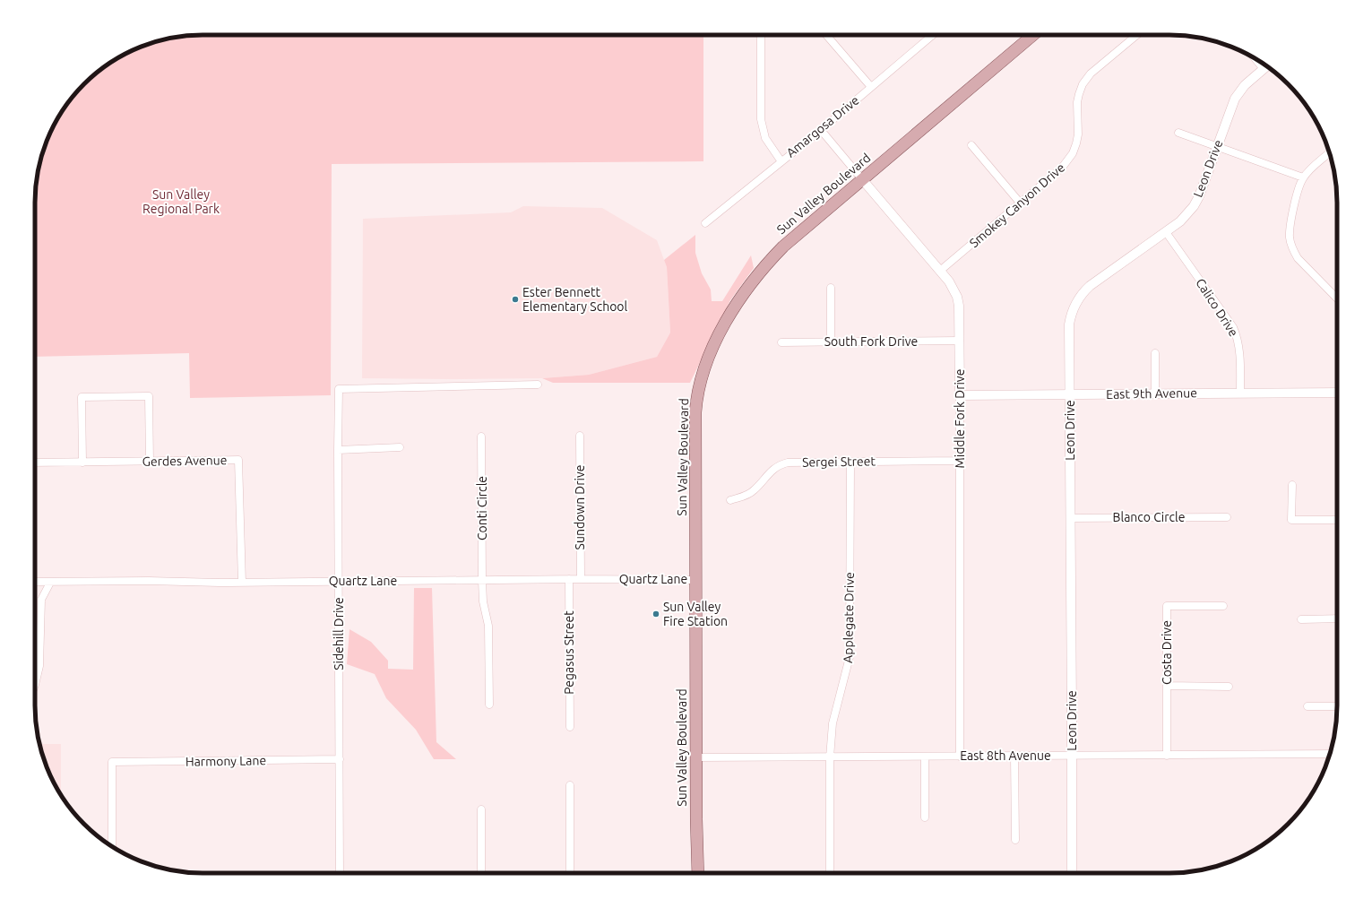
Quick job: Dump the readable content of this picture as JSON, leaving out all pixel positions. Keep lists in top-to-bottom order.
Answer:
{
  "streets": {
    "main road": ["Sun Valley Boulevard"],
    "street": [
      "Amargosa Drive",
      "Leon Drive",
      "Smokey Canyon Drive",
      "Calico Drive",
      "South Fork Drive",
      "East 9th Avenue",
      "Middle Fork Drive",
      "Gerdes Avenue",
      "Sergei Street",
      "Sundown Drive",
      "Conti Circle",
      "Blanco Circle",
      "Quartz Lane",
      "Applegate Drive",
      "Sidehill Drive",
      "Pegasus Street",
      "Costa Drive",
      "East 8th Avenue",
      "Harmony Lane"
    ]
  },
  "crossings": [
    ["Amargosa Drive", "Middle Fork Drive"],
    ["Leon Drive", "Calico Drive"],
    ["Leon Drive", "East 9th Avenue"],
    ["Leon Drive", "Blanco Circle"],
    ["Leon Drive", "East 8th Avenue"],
    ["Sun Valley Boulevard", "Middle Fork Drive"],
    ["Sun Valley Boulevard", "Quartz Lane"],
    ["Sun Valley Boulevard", "East 8th Avenue"],
    ["Smokey Canyon Drive", "Middle Fork Drive"],
    ["Calico Drive", "East 9th Avenue"],
    ["South Fork Drive", "Middle Fork Drive"],
    ["East 9th Avenue", "Middle Fork Drive"],
    ["Middle Fork Drive", "Sergei Street"],
    ["Middle Fork Drive", "East 8th Avenue"],
    ["Gerdes Avenue", "Quartz Lane"],
    ["Sergei Street", "Applegate Drive"],
    ["Sundown Drive", "Quartz Lane"],
    ["Conti Circle", "Quartz Lane"],
    ["Quartz Lane", "Sidehill Drive"],
    ["Quartz Lane", "Pegasus Street"],
    ["Applegate Drive", "East 8th Avenue"],
    ["Sidehill Drive", "Harmony Lane"],
    ["Costa Drive", "East 8th Avenue"]
  ],
  "parks": ["Sun Valley Regional Park"],
  "places": ["Ester Bennett Elementary School", "Sun Valley Fire Station"]
}
